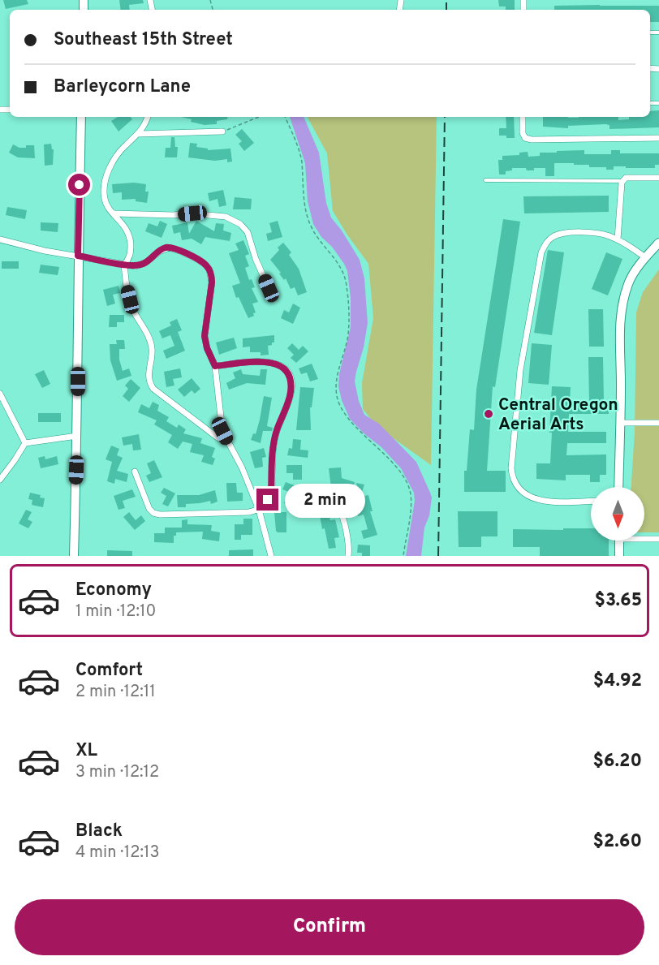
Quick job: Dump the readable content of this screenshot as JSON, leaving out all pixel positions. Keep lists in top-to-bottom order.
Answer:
{
  "places": ["Central Oregon Aerial Arts"],
  "north": "bottom",
  "page": {
    "banner": ["Southeast 15th Street", "Barleycorn Lane"],
    "bubble": "2 min",
    "list": [
      {
        "name": "Economy",
        "note": "1 min · 12:10",
        "value": "$3.65"
      },
      {
        "name": "Comfort",
        "note": "2 min · 12:11",
        "value": "$4.92"
      },
      {
        "name": "XL",
        "note": "3 min · 12:12",
        "value": "$6.20"
      },
      {
        "name": "Black",
        "note": "4 min · 12:13",
        "value": "$2.60"
      }
    ],
    "buttons": "Confirm"
  }
}
